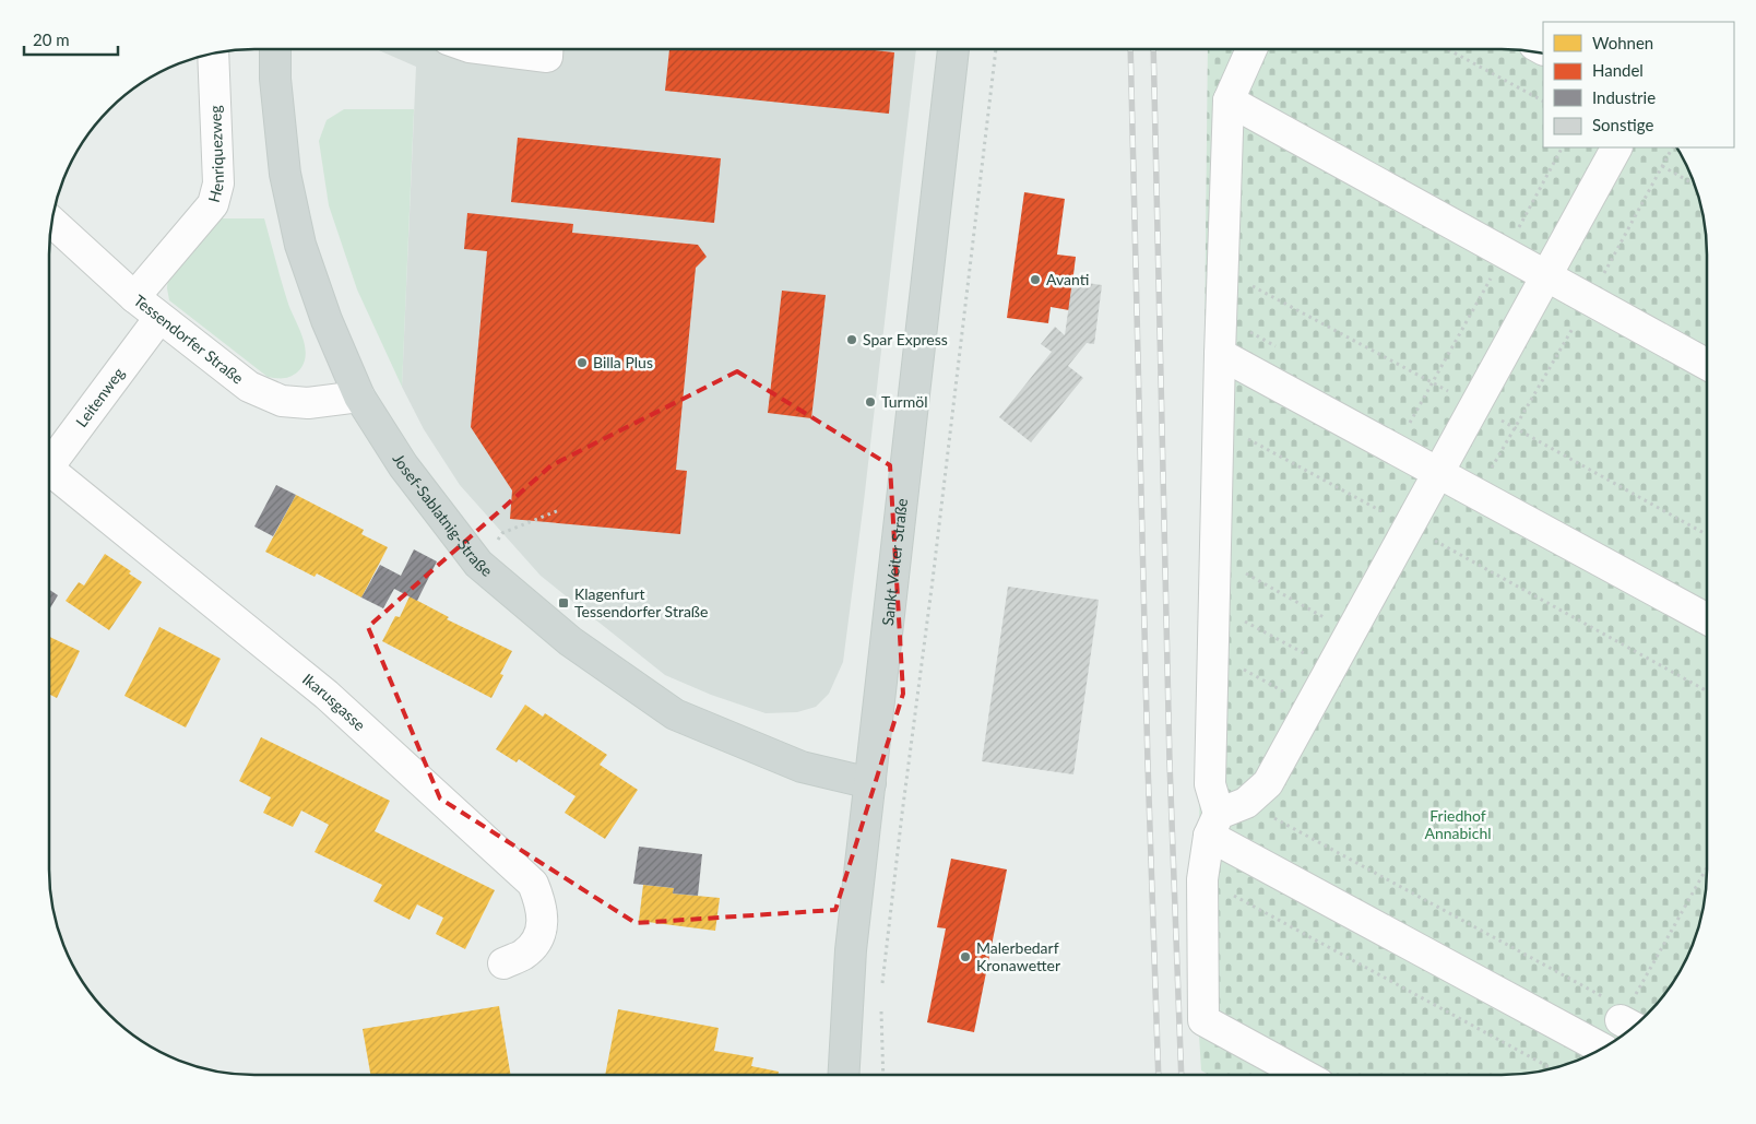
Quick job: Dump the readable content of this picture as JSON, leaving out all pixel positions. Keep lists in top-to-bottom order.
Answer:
{
  "streets": {
    "main road": ["Josef-Sablatnig-Straße", "Sankt Veiter Straße"],
    "street": [
      "Henriquezweg",
      "Tessendorfer Straße",
      "Leitenweg",
      "Ikarusgasse"
    ]
  },
  "crossings": [
    ["Henriquezweg", "Tessendorfer Straße"],
    ["Tessendorfer Straße", "Leitenweg"],
    ["Tessendorfer Straße", "Josef-Sablatnig-Straße"],
    ["Josef-Sablatnig-Straße", "Sankt Veiter Straße"]
  ],
  "parks": ["Friedhof Annabichl"],
  "places": {
    "other": [
      "Avanti",
      "Spar Express",
      "Billa Plus",
      "Turmöl",
      "Malerbedarf Kronawetter"
    ],
    "transit": ["Klagenfurt Tessendorfer Straße"]
  },
  "legend": [
    "Wohnen",
    "Handel",
    "Industrie",
    "Sonstige"
  ],
  "scale_bar": "20 m"
}
